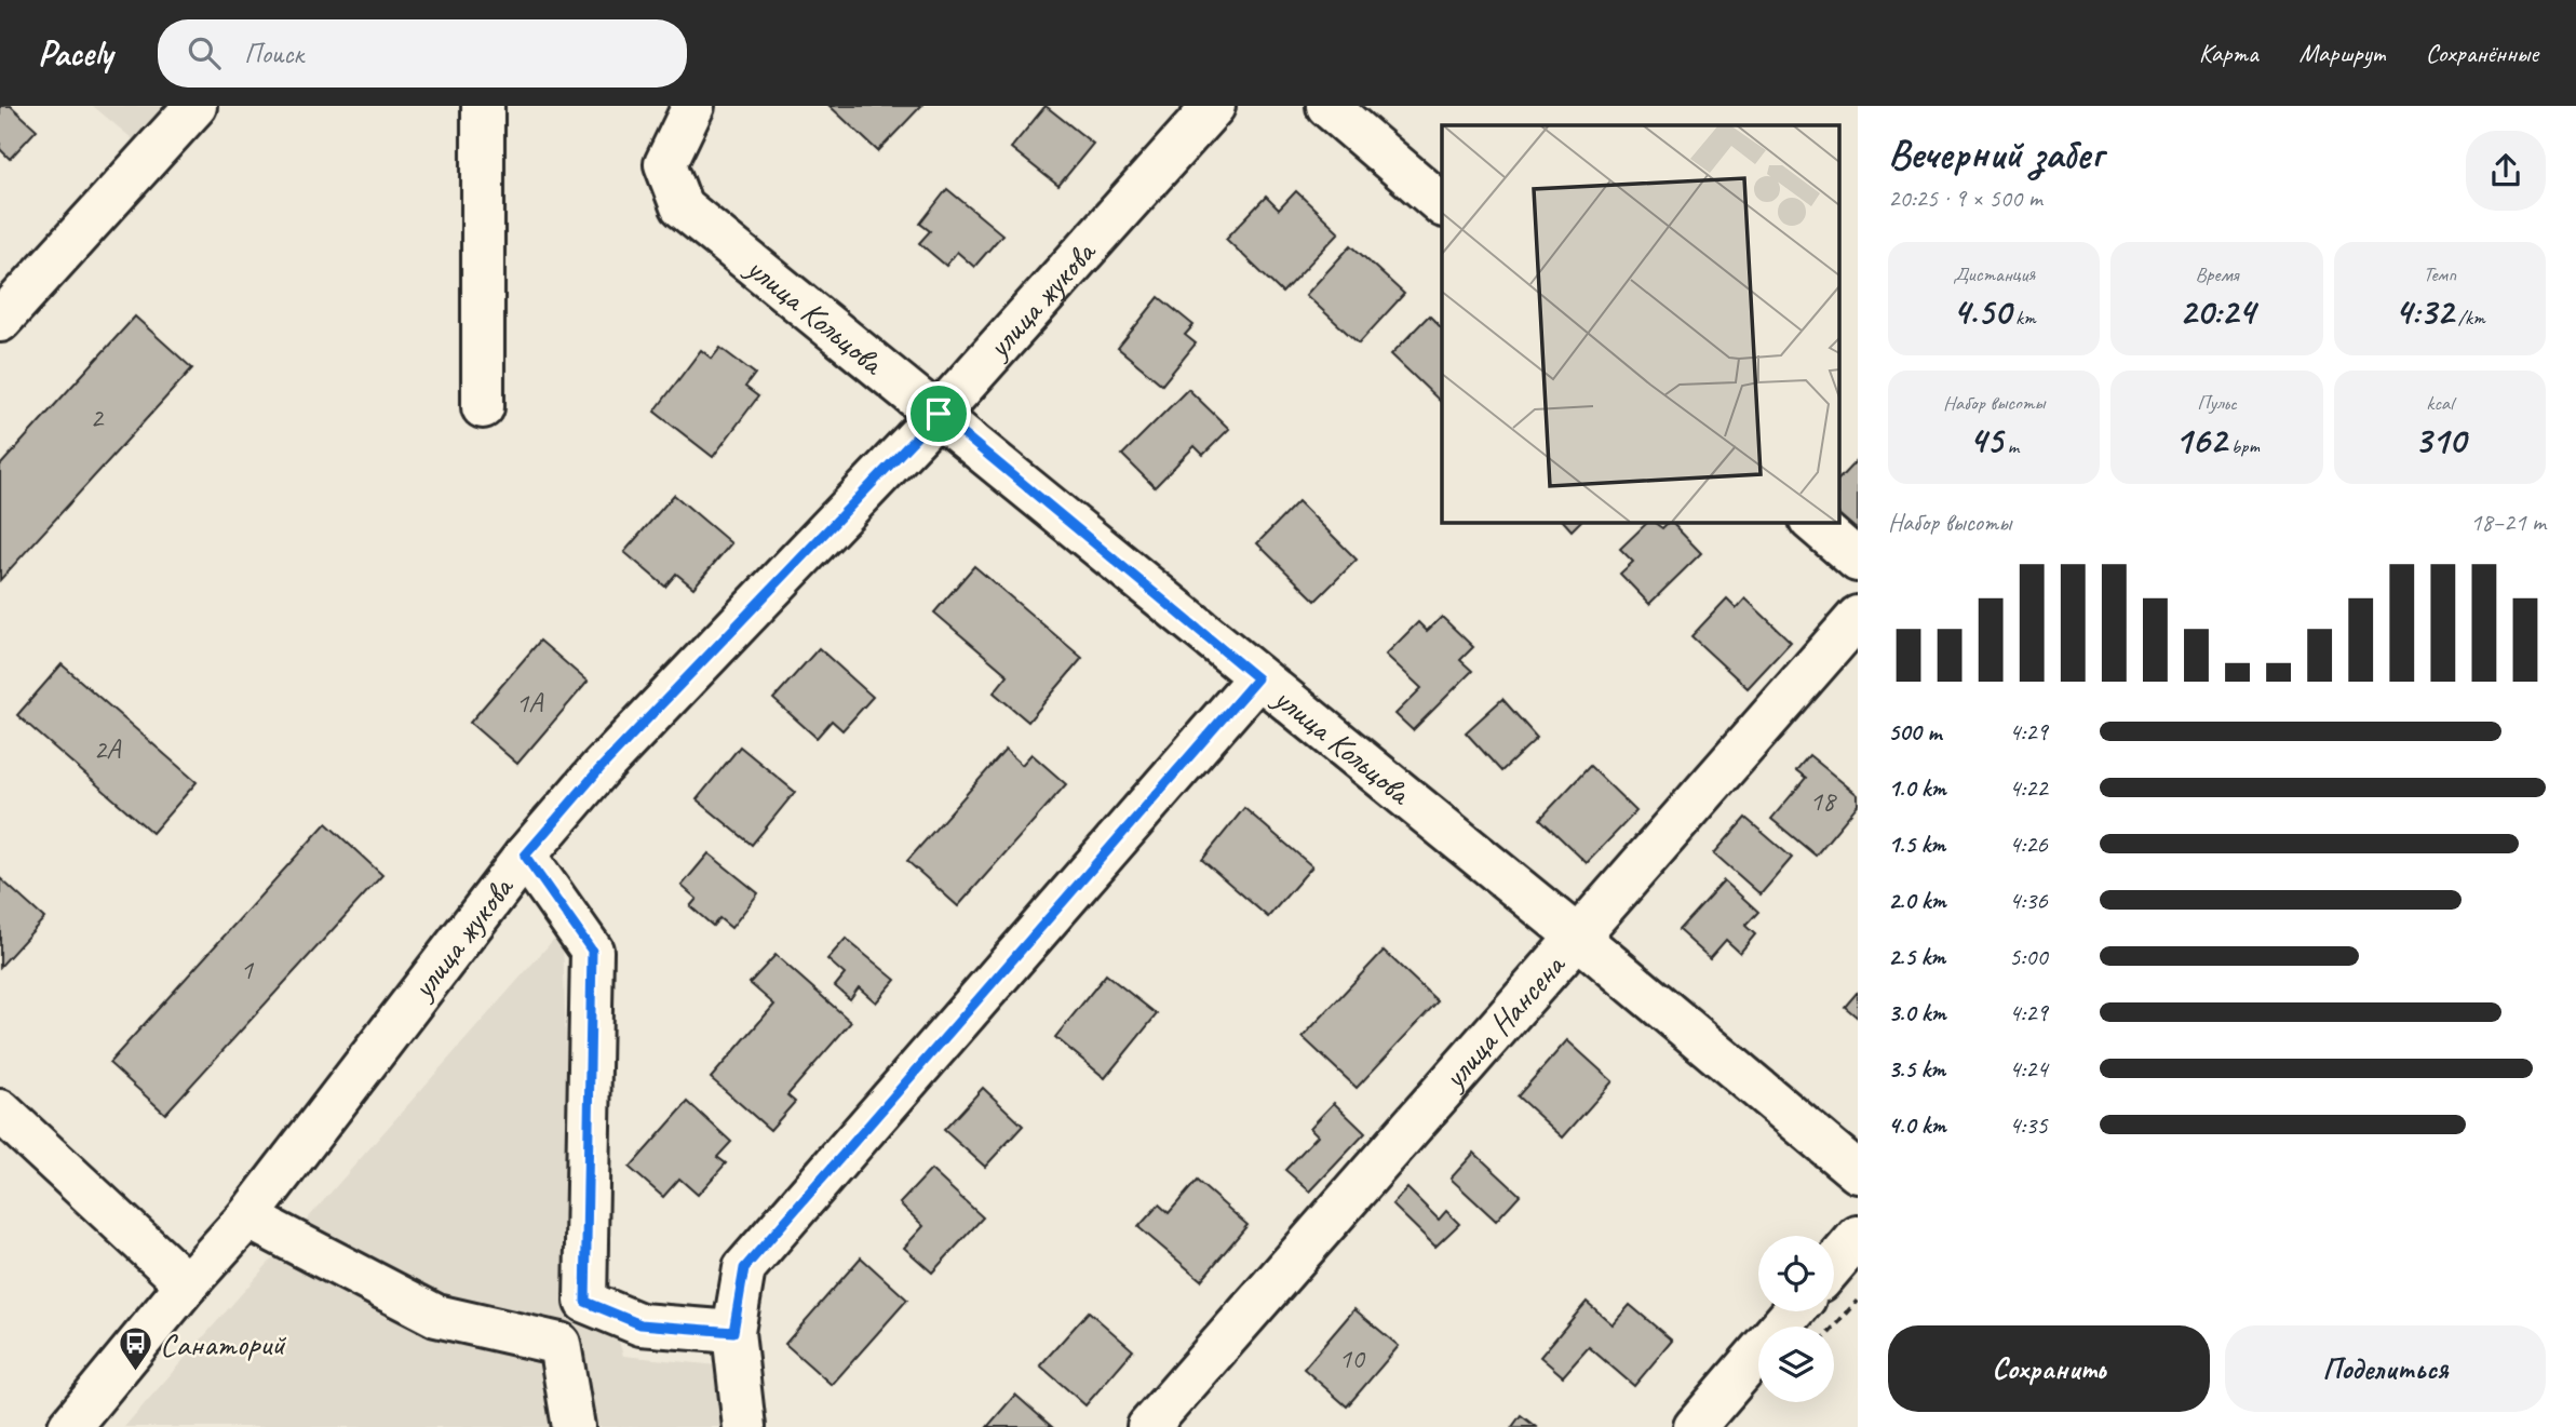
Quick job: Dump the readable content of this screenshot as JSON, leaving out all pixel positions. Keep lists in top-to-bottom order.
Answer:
{
  "streets": {
    "street": ["улица жукова", "улица Кольцова", "улица Нансена"]
  },
  "crossings": [
    ["улица жукова", "улица Кольцова"],
    ["улица Кольцова", "улица Нансена"]
  ],
  "places": {
    "bus stop": ["Санаторий"]
  },
  "house_numbers": [
    "2",
    "1А",
    "2А",
    "18",
    "1",
    "10"
  ],
  "page": {
    "header": "Pacely",
    "search": "Поиск",
    "nav": ["Карта", "Маршрут", "Сохранённые"],
    "heading": ["Вечерний забег", "20:25 · 9 × 500 m"],
    "stats": [
      ["Дистанция", "4.50 km"],
      ["Время", "20:24"],
      ["Темп", "4:32 /km"],
      ["Набор высоты", "45 m"],
      ["Пульс", "162 bpm"],
      ["kcal", "310"]
    ],
    "chart": ["Набор высоты", "18–21 m"],
    "list": [
      {
        "name": "500 m",
        "note": "4:29"
      },
      {
        "name": "1.0 km",
        "note": "4:22"
      },
      {
        "name": "1.5 km",
        "note": "4:26"
      },
      {
        "name": "2.0 km",
        "note": "4:36"
      },
      {
        "name": "2.5 km",
        "note": "5:00"
      },
      {
        "name": "3.0 km",
        "note": "4:29"
      },
      {
        "name": "3.5 km",
        "note": "4:24"
      },
      {
        "name": "4.0 km",
        "note": "4:35"
      }
    ],
    "buttons": ["Сохранить", "Поделиться"]
  }
}
